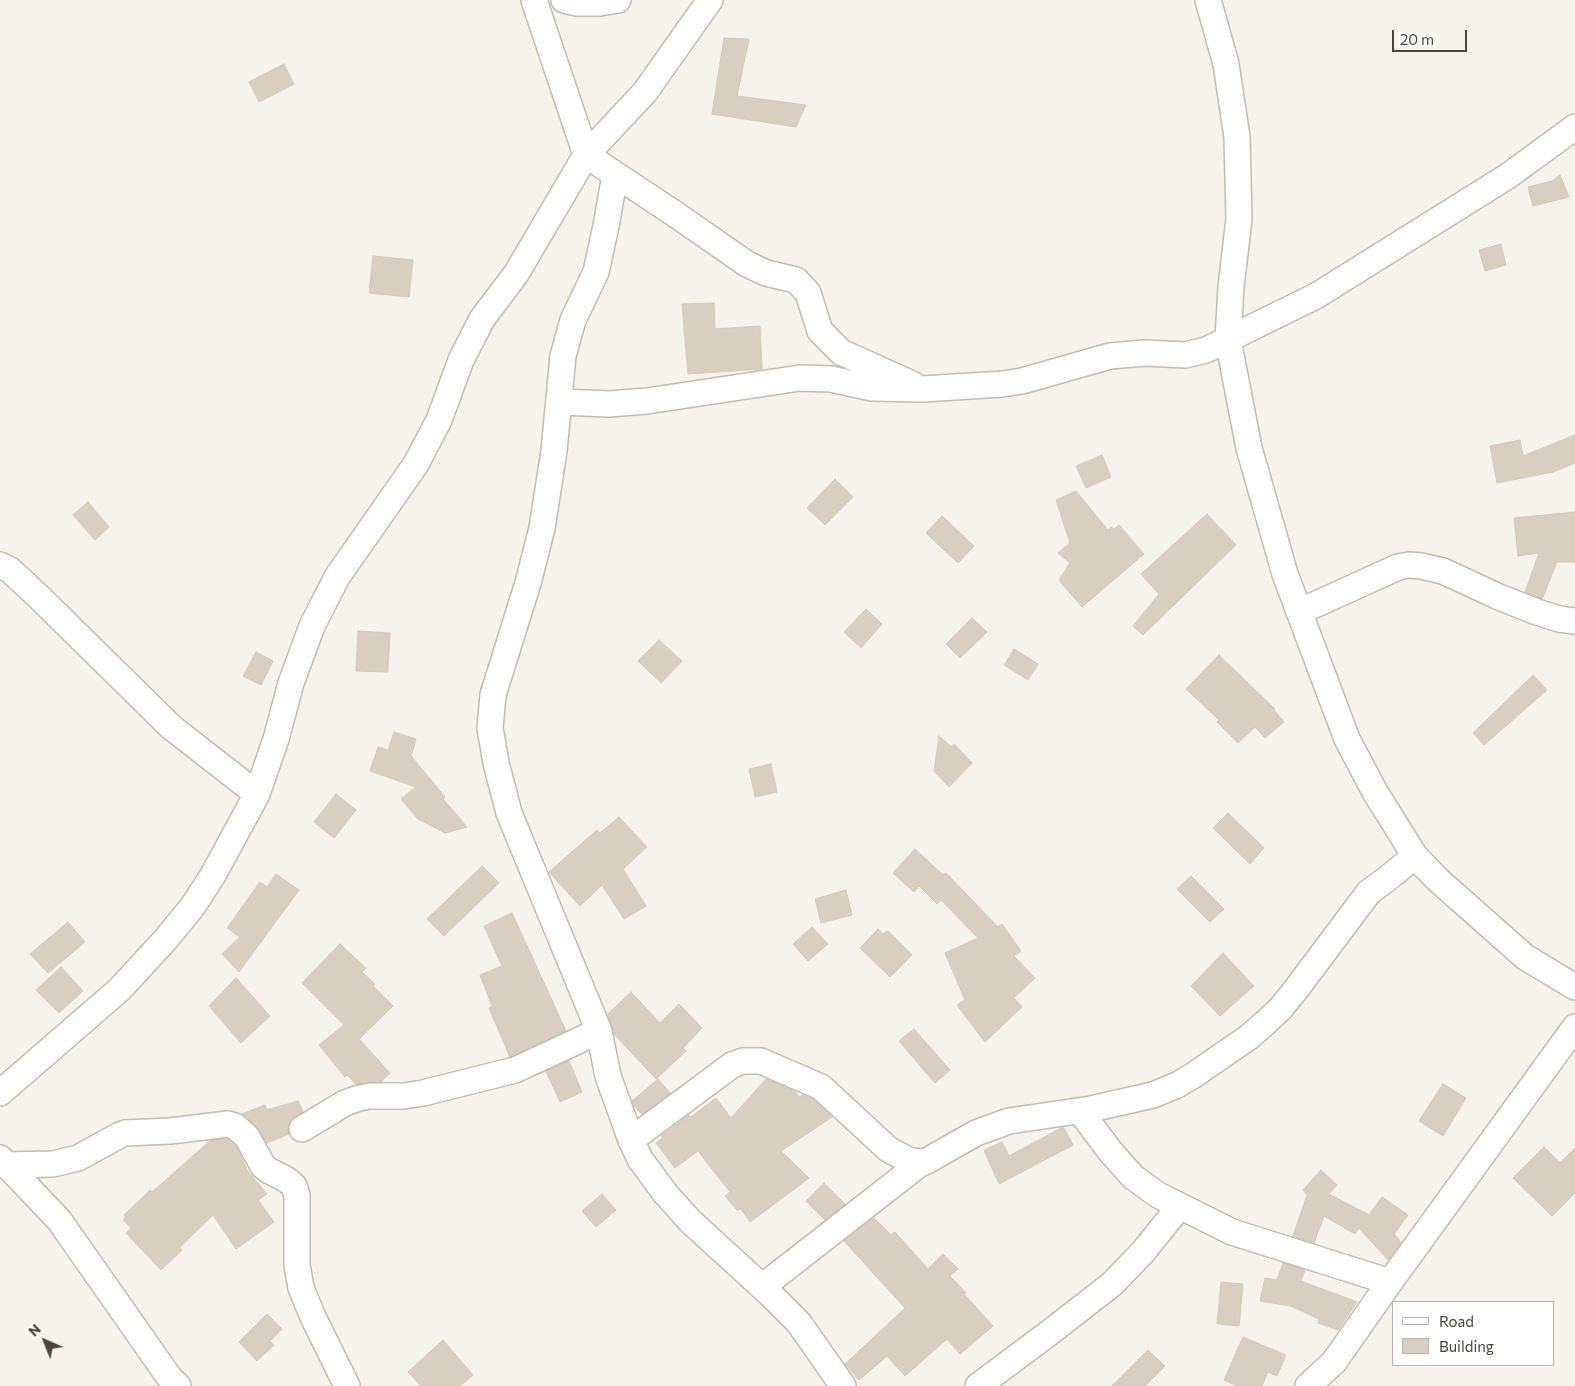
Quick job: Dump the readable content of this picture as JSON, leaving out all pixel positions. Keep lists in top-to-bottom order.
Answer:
{
  "legend": ["Road", "Building"],
  "scale_bar": "20 m",
  "north": "top left"
}
